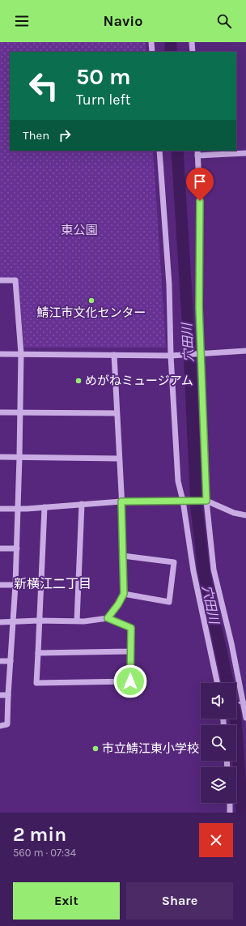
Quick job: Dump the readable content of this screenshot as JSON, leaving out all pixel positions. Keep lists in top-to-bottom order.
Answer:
{
  "districts": ["新横江二丁目"],
  "water": ["穴田川"],
  "parks": ["東公園"],
  "places": ["鯖江市文化センター", "めがねミュージアム", "市立鯖江東小学校"],
  "page": {
    "header": "Navio",
    "turn": ["50 m", "Turn left"],
    "then": "Then",
    "heading": ["2 min", "560 m · 07:34"],
    "buttons": ["Exit", "Share"]
  }
}
